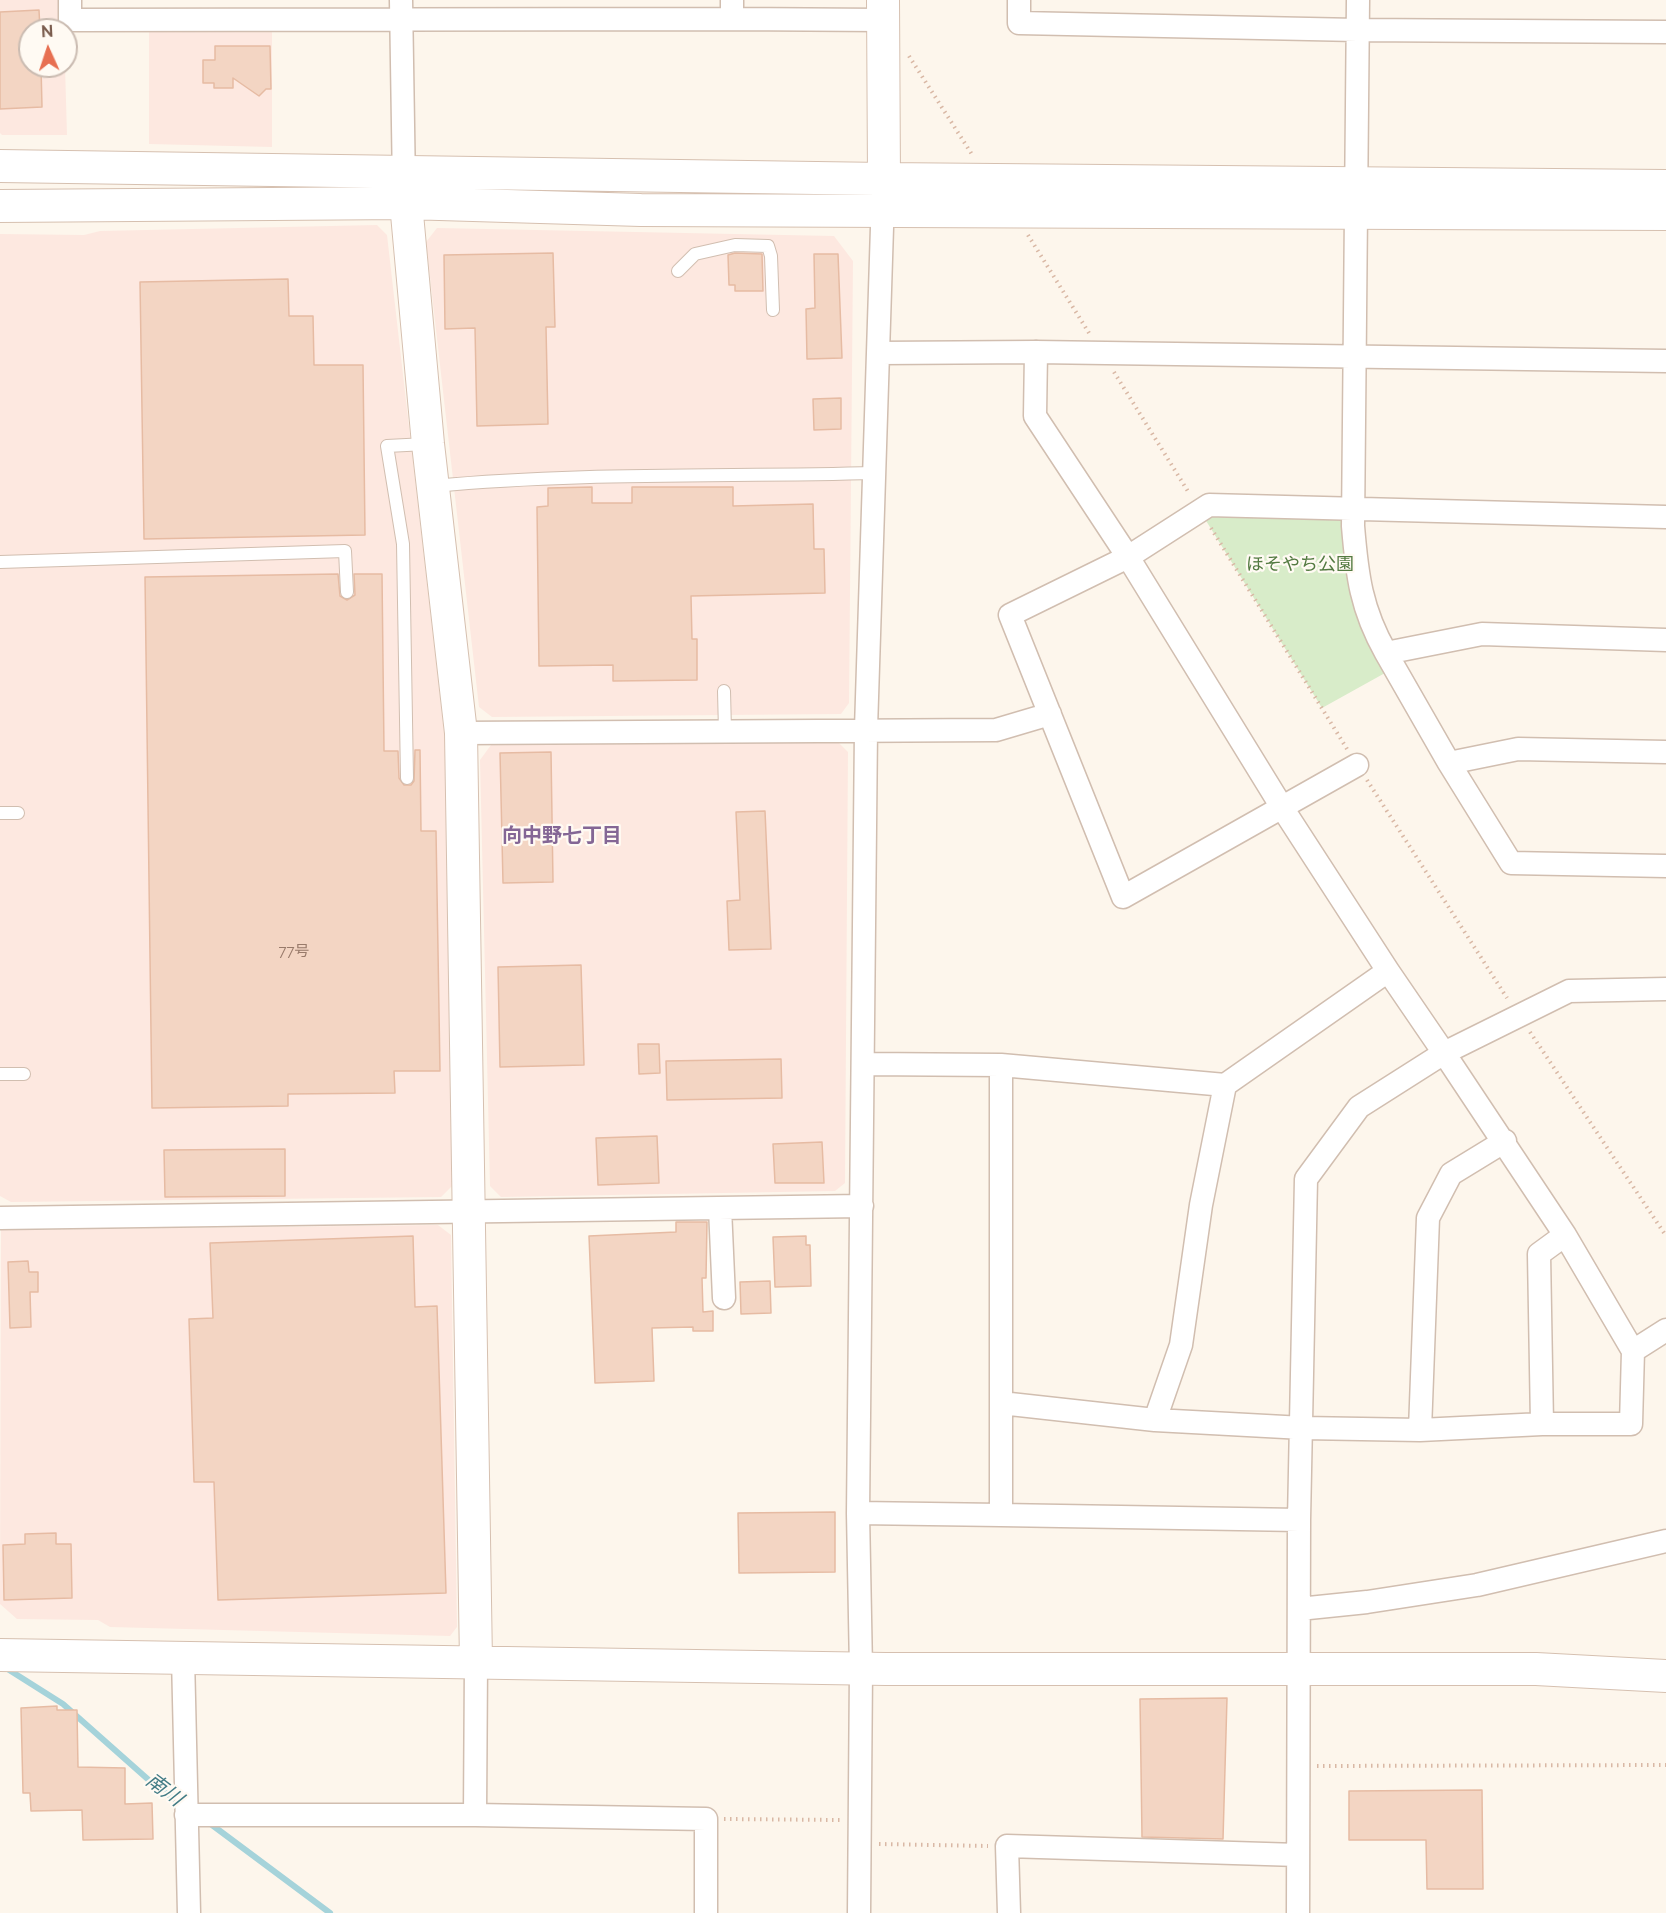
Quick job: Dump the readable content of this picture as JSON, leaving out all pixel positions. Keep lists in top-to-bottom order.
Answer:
{
  "districts": ["向中野七丁目"],
  "water": ["南川"],
  "parks": ["ほそやち公園"],
  "house_numbers": ["77号"],
  "north": "top"
}
